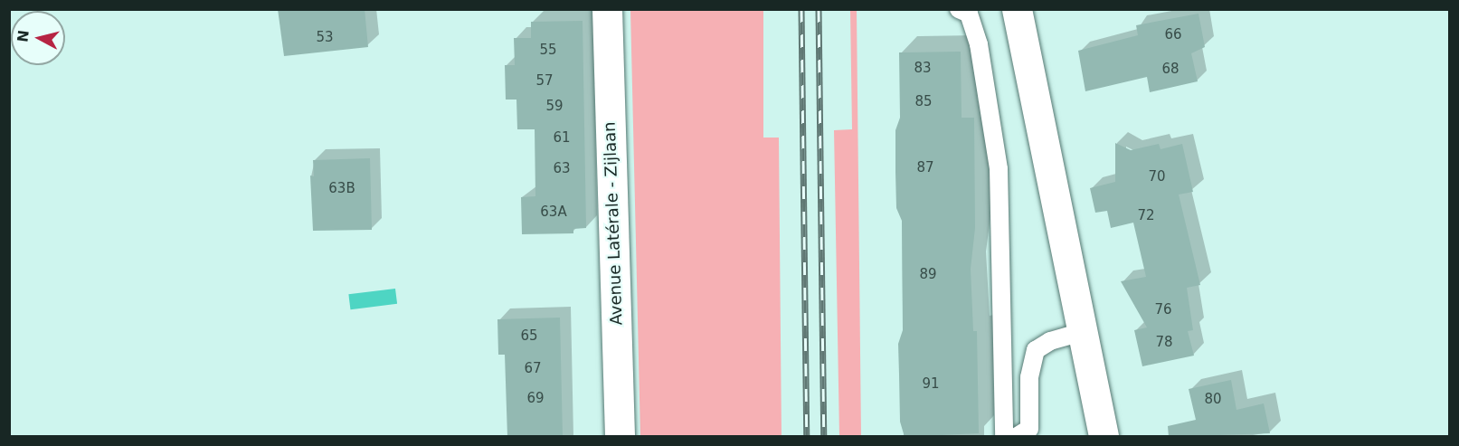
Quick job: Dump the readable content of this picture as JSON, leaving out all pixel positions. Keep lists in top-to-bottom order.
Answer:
{
  "streets": {
    "main road": ["Avenue Latérale - Zijlaan"]
  },
  "house_numbers": [
    "66",
    "53",
    "55",
    "83",
    "68",
    "57",
    "85",
    "59",
    "61",
    "87",
    "63",
    "70",
    "63B",
    "63A",
    "72",
    "89",
    "76",
    "65",
    "78",
    "67",
    "91",
    "69",
    "80"
  ],
  "north": "left"
}
